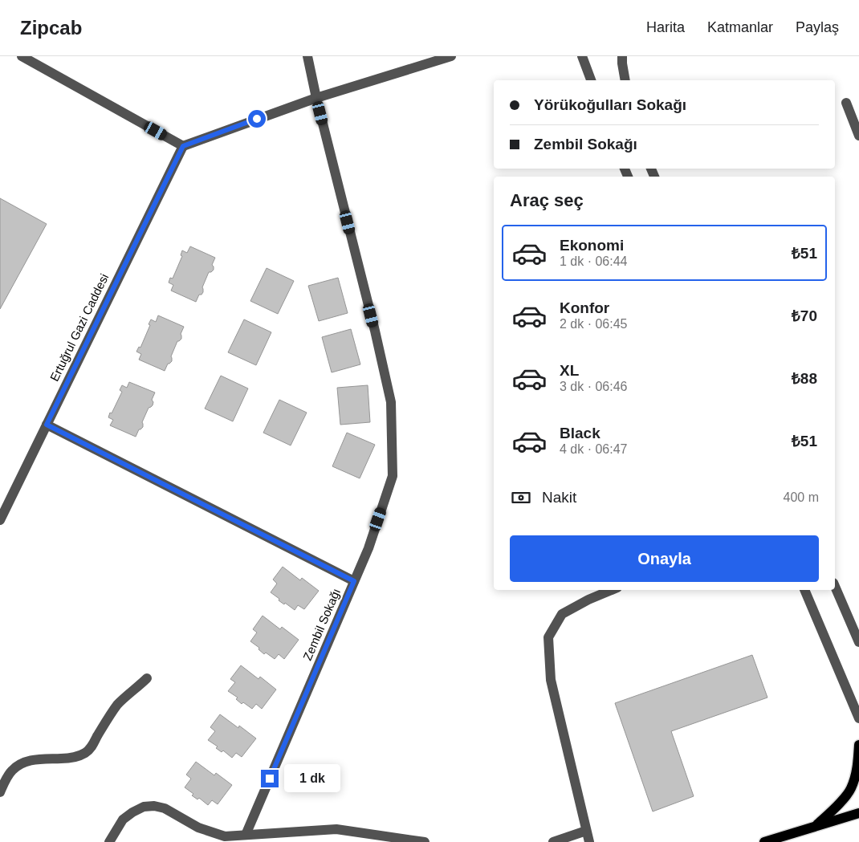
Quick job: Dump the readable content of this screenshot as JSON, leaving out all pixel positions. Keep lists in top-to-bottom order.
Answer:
{
  "streets": {
    "street": ["Ertuğrul Gazi Caddesi", "Zembil Sokağı"]
  },
  "page": {
    "header": "Zipcab",
    "nav": ["Harita", "Katmanlar", "Paylaş"],
    "banner": ["Yörükoğulları Sokağı", "Zembil Sokağı"],
    "heading": "Araç seç",
    "list": [
      {
        "name": "Ekonomi",
        "note": "1 dk · 06:44",
        "value": "₺51"
      },
      {
        "name": "Konfor",
        "note": "2 dk · 06:45",
        "value": "₺70"
      },
      {
        "name": "XL",
        "note": "3 dk · 06:46",
        "value": "₺88"
      },
      {
        "name": "Black",
        "note": "4 dk · 06:47",
        "value": "₺51"
      }
    ],
    "pay": ["Nakit", "400 m"],
    "buttons": "Onayla",
    "bubble": "1 dk"
  }
}
